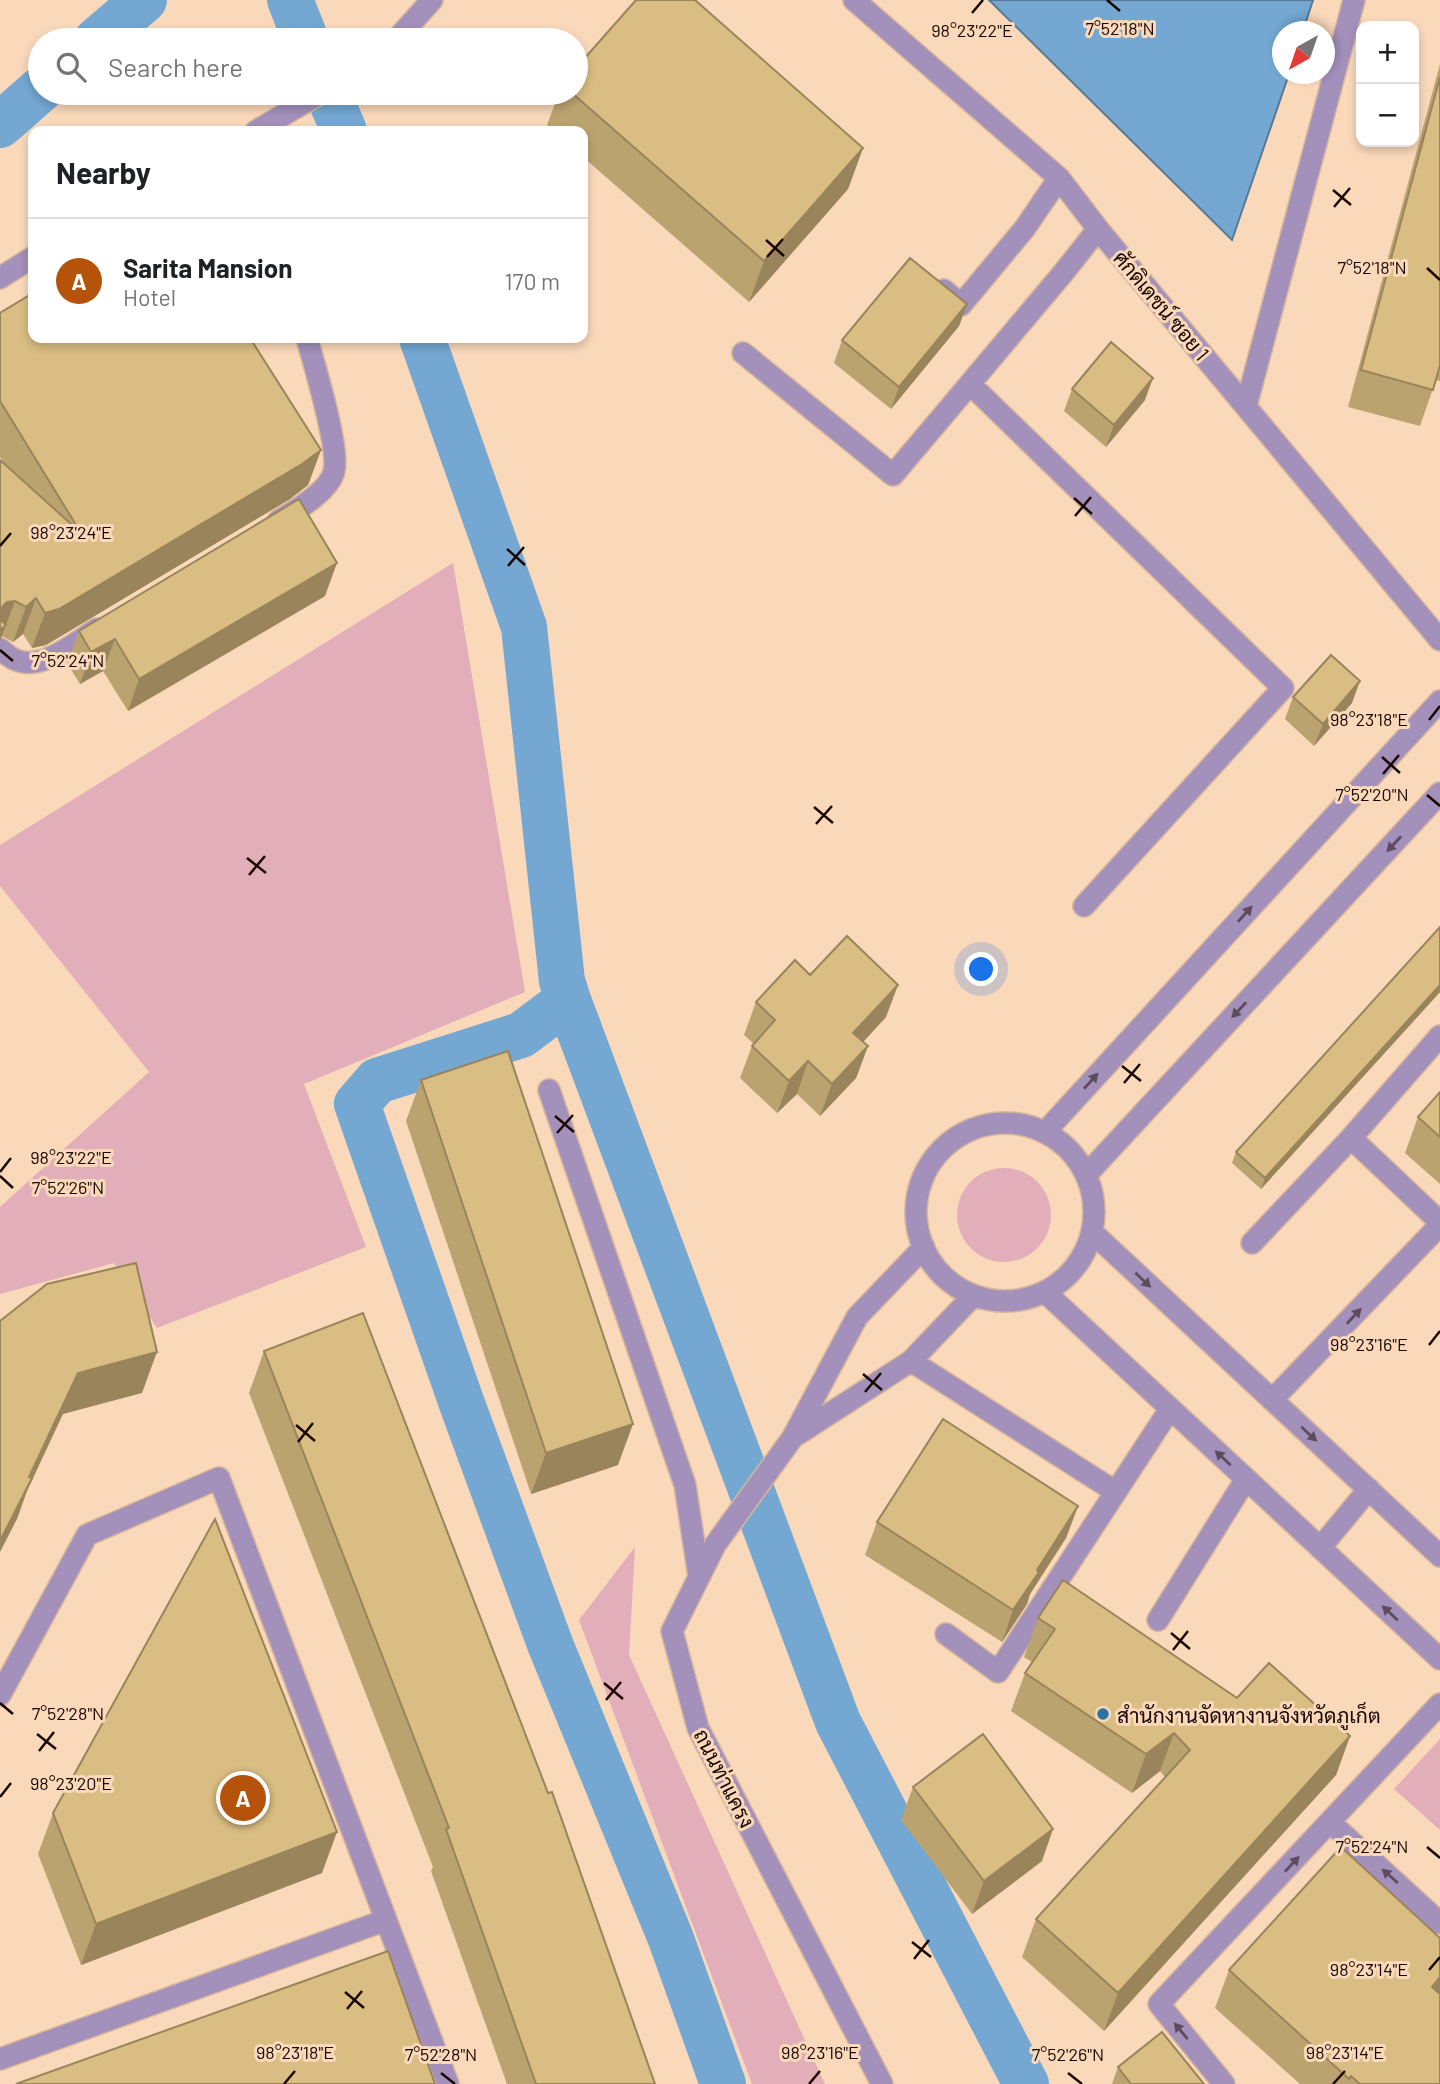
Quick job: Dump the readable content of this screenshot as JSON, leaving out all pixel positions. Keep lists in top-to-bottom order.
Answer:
{
  "streets": {
    "street": ["ศักดิเดชน์ ซอย 1", "ถนนท่าแครง"]
  },
  "places": ["สำนักงานจัดหางานจังหวัดภูเก็ต"],
  "north": "bottom left",
  "page": {
    "map_buttons": ["+", "−"],
    "search": "Search here",
    "heading": "Nearby",
    "list": [
      {
        "mark": "A",
        "name": "Sarita Mansion",
        "note": "Hotel",
        "value": "170 m"
      }
    ],
    "pins": "A"
  },
  "coordinates": [
    "7°52'18\"N",
    "98°23'22\"E",
    "98°23'24\"E",
    "7°52'24\"N",
    "98°23'18\"E",
    "7°52'20\"N",
    "7°52'26\"N",
    "98°23'16\"E",
    "7°52'28\"N",
    "98°23'20\"E",
    "98°23'14\"E"
  ]
}
